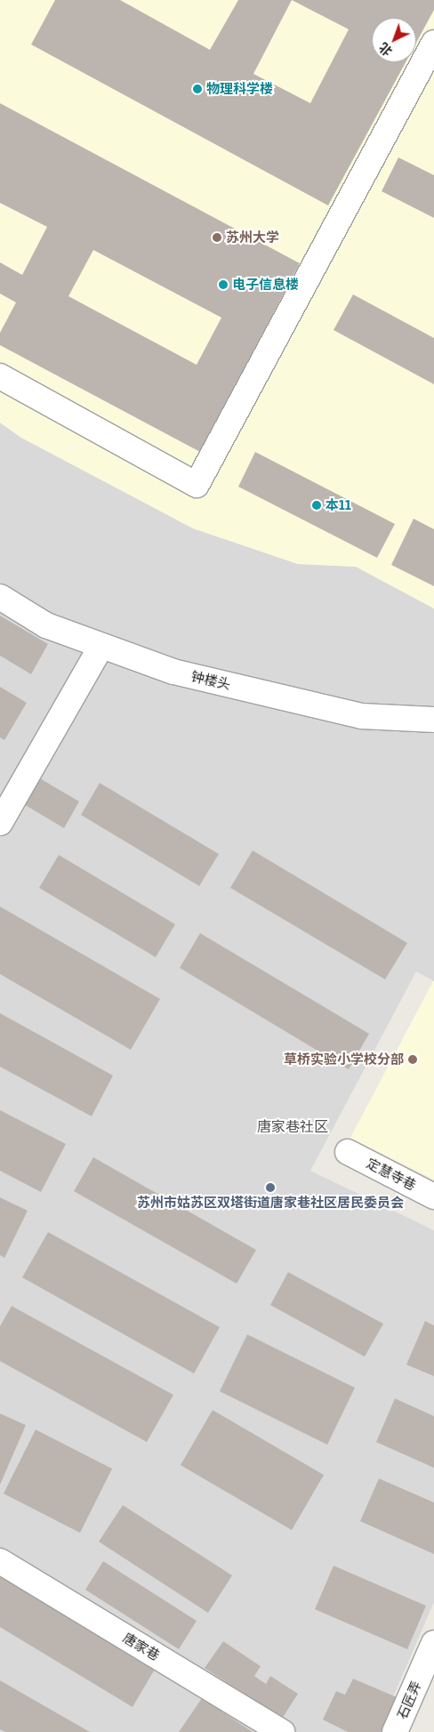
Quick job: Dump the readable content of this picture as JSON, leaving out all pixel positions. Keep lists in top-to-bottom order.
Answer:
{
  "streets": {
    "street": [
      "钟楼头",
      "定慧寺巷",
      "唐家巷",
      "石匠弄"
    ]
  },
  "districts": ["唐家巷社区"],
  "places": [
    "物理科学楼",
    "苏州大学",
    "电子信息楼",
    "本11",
    "草桥实验小学校分部",
    "苏州市姑苏区双塔街道唐家巷社区居民委员会"
  ],
  "north": "bottom left"
}
